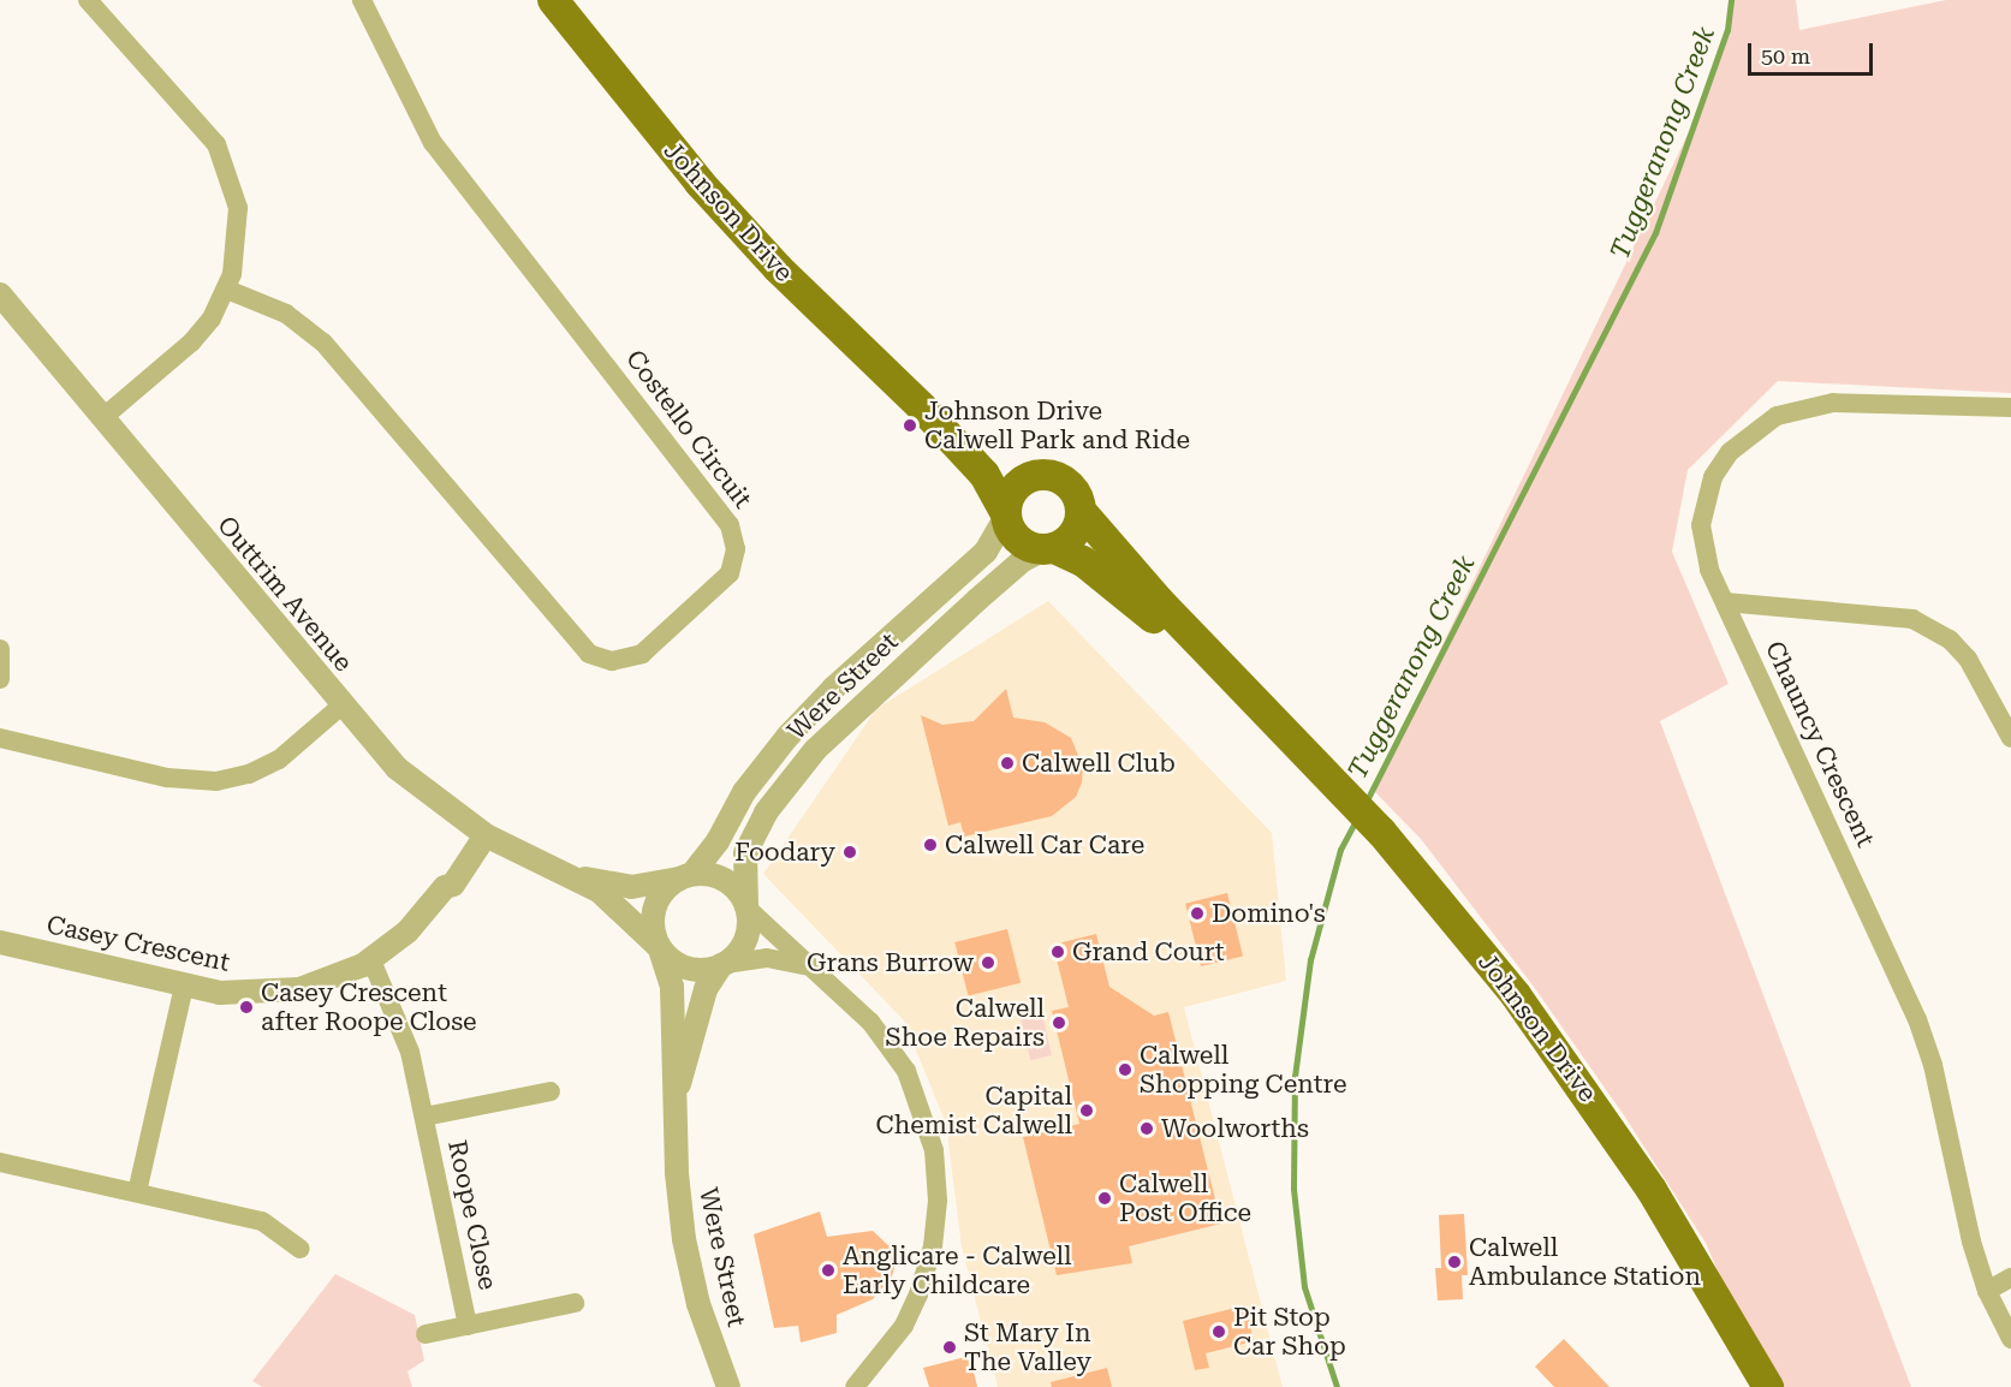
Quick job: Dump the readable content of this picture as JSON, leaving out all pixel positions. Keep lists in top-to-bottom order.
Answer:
{
  "streets": {
    "main road": ["Johnson Drive"],
    "street": [
      "Costello Circuit",
      "Outtrim Avenue",
      "Were Street",
      "Chauncy Crescent",
      "Casey Crescent",
      "Roope Close"
    ]
  },
  "crossings": [
    ["Johnson Drive", "Were Street"],
    ["Outtrim Avenue", "Were Street"],
    ["Outtrim Avenue", "Casey Crescent"],
    ["Casey Crescent", "Roope Close"]
  ],
  "water": ["Tuggeranong Creek"],
  "places": [
    "Johnson Drive Calwell Park and Ride",
    "Calwell Club",
    "Calwell Car Care",
    "Foodary",
    "Domino's",
    "Grand Court",
    "Grans Burrow",
    "Casey Crescent after Roope Close",
    "Calwell Shoe Repairs",
    "Calwell Shopping Centre",
    "Capital Chemist Calwell",
    "Woolworths",
    "Calwell Post Office",
    "Calwell Ambulance Station",
    "Anglicare - Calwell Early Childcare",
    "Pit Stop Car Shop",
    "St Mary In The Valley"
  ],
  "scale_bar": "50 m"
}
